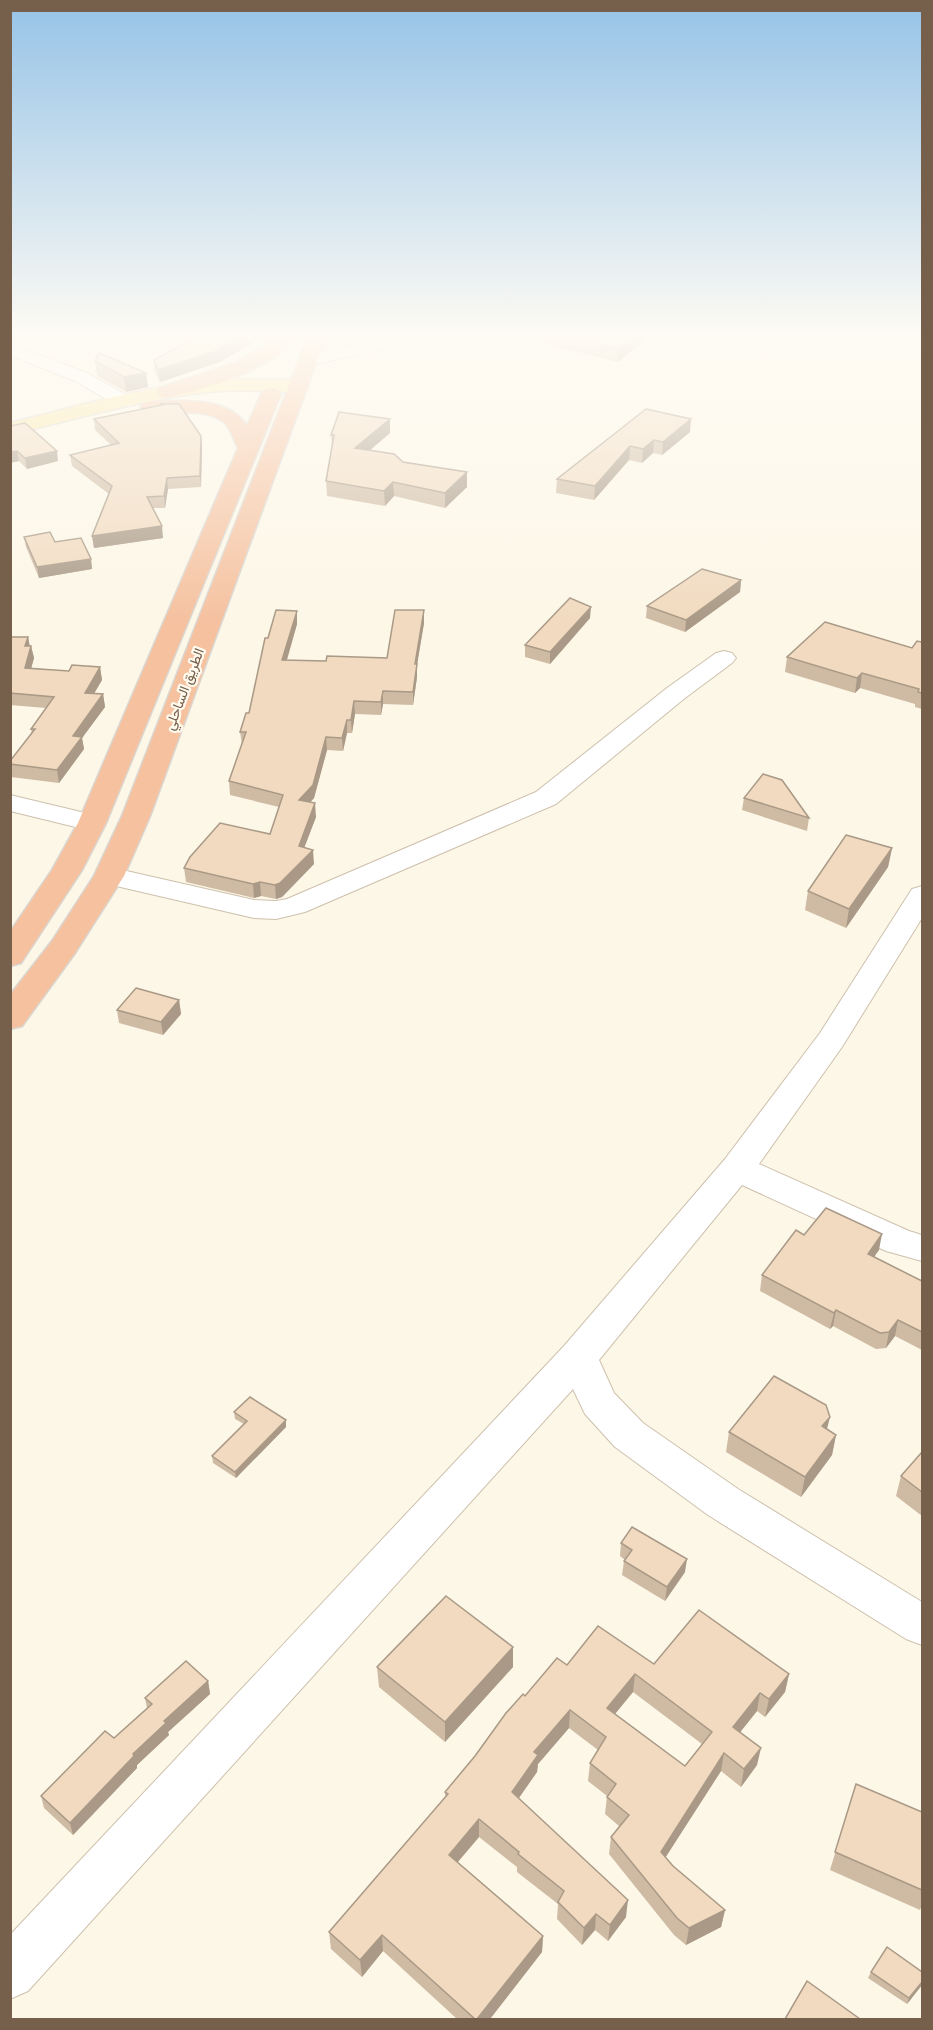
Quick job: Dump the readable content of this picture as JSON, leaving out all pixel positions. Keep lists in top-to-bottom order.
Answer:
{
  "streets": {
    "highway": ["الطريق الساحلي"]
  }
}
